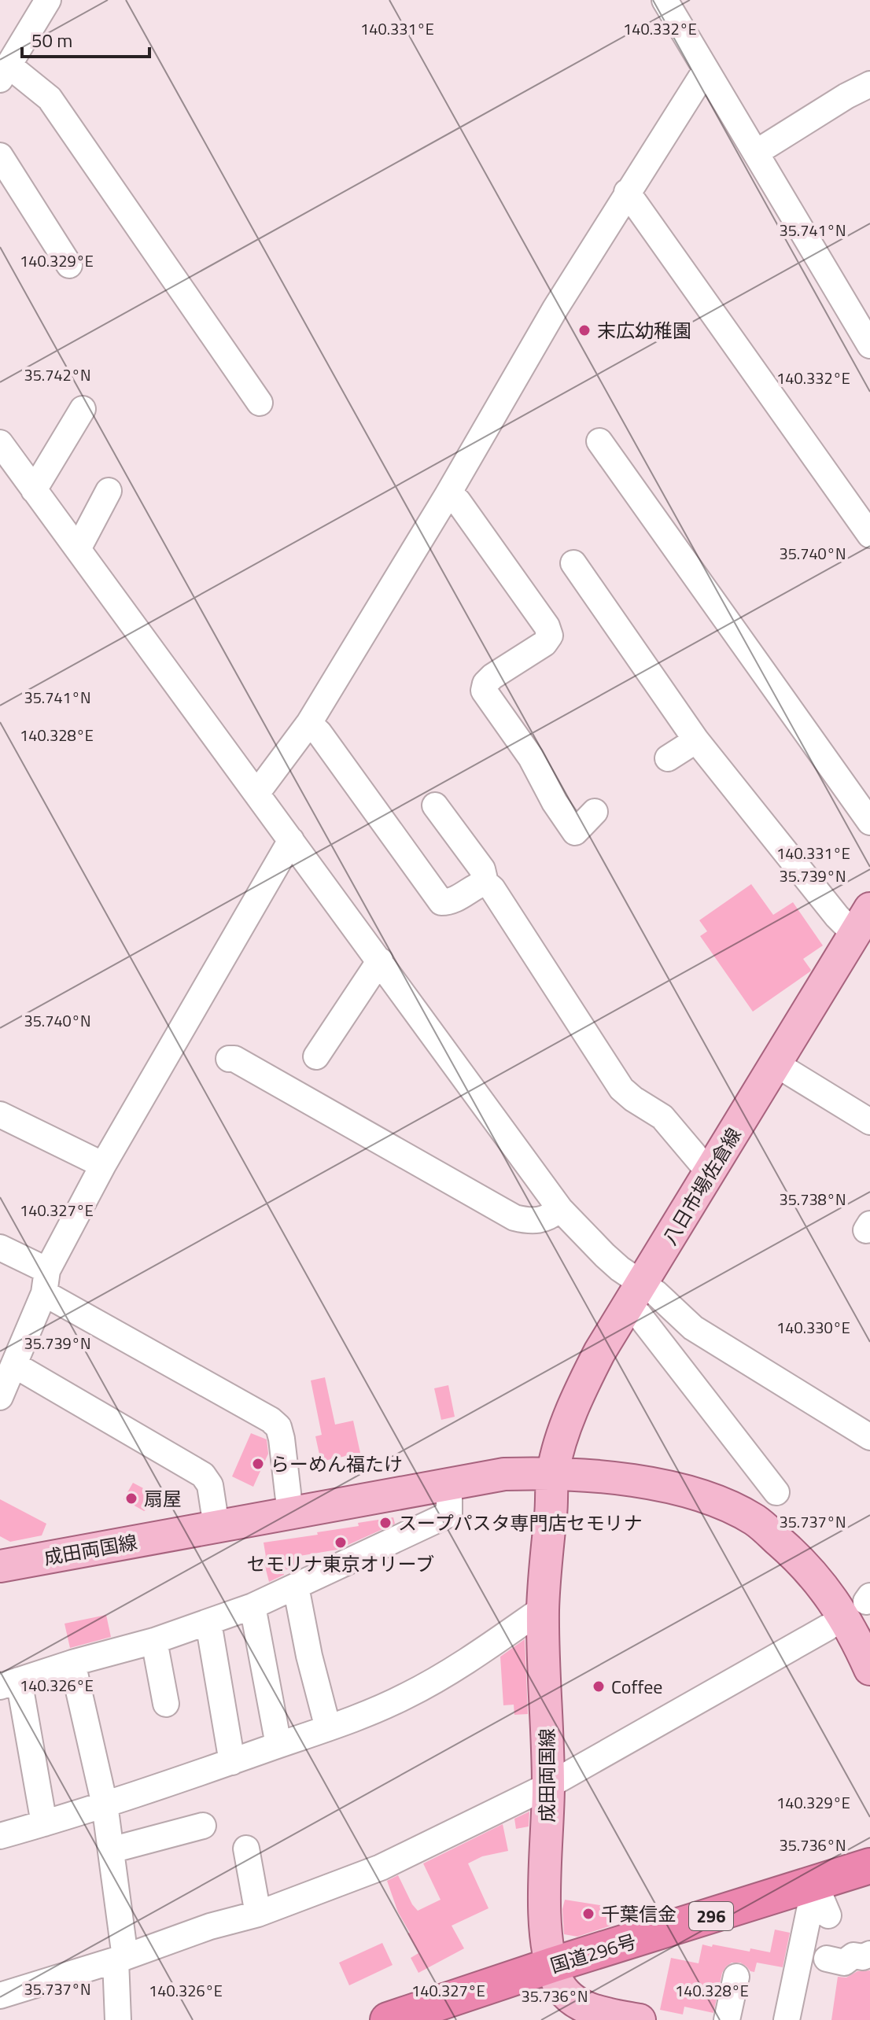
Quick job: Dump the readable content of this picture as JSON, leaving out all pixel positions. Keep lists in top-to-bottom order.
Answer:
{
  "streets": {
    "highway": ["296", "国道296号"],
    "main road": ["八日市場佐倉線", "成田両国線"]
  },
  "crossings": [
    ["八日市場佐倉線", "成田両国線"],
    ["成田両国線", "国道296号"]
  ],
  "places": [
    "末広幼稚園",
    "らーめん福たけ",
    "扇屋",
    "スープパスタ専門店セモリナ",
    "セモリナ東京オリーブ",
    "Coffee",
    "千葉信金"
  ],
  "scale_bar": "50 m",
  "coordinates": [
    "140.331°E",
    "140.332°E",
    "35.741°N",
    "140.329°E",
    "35.742°N",
    "35.740°N",
    "140.328°E",
    "35.739°N",
    "35.738°N",
    "140.327°E",
    "140.330°E",
    "35.737°N",
    "140.326°E",
    "35.736°N"
  ]
}
